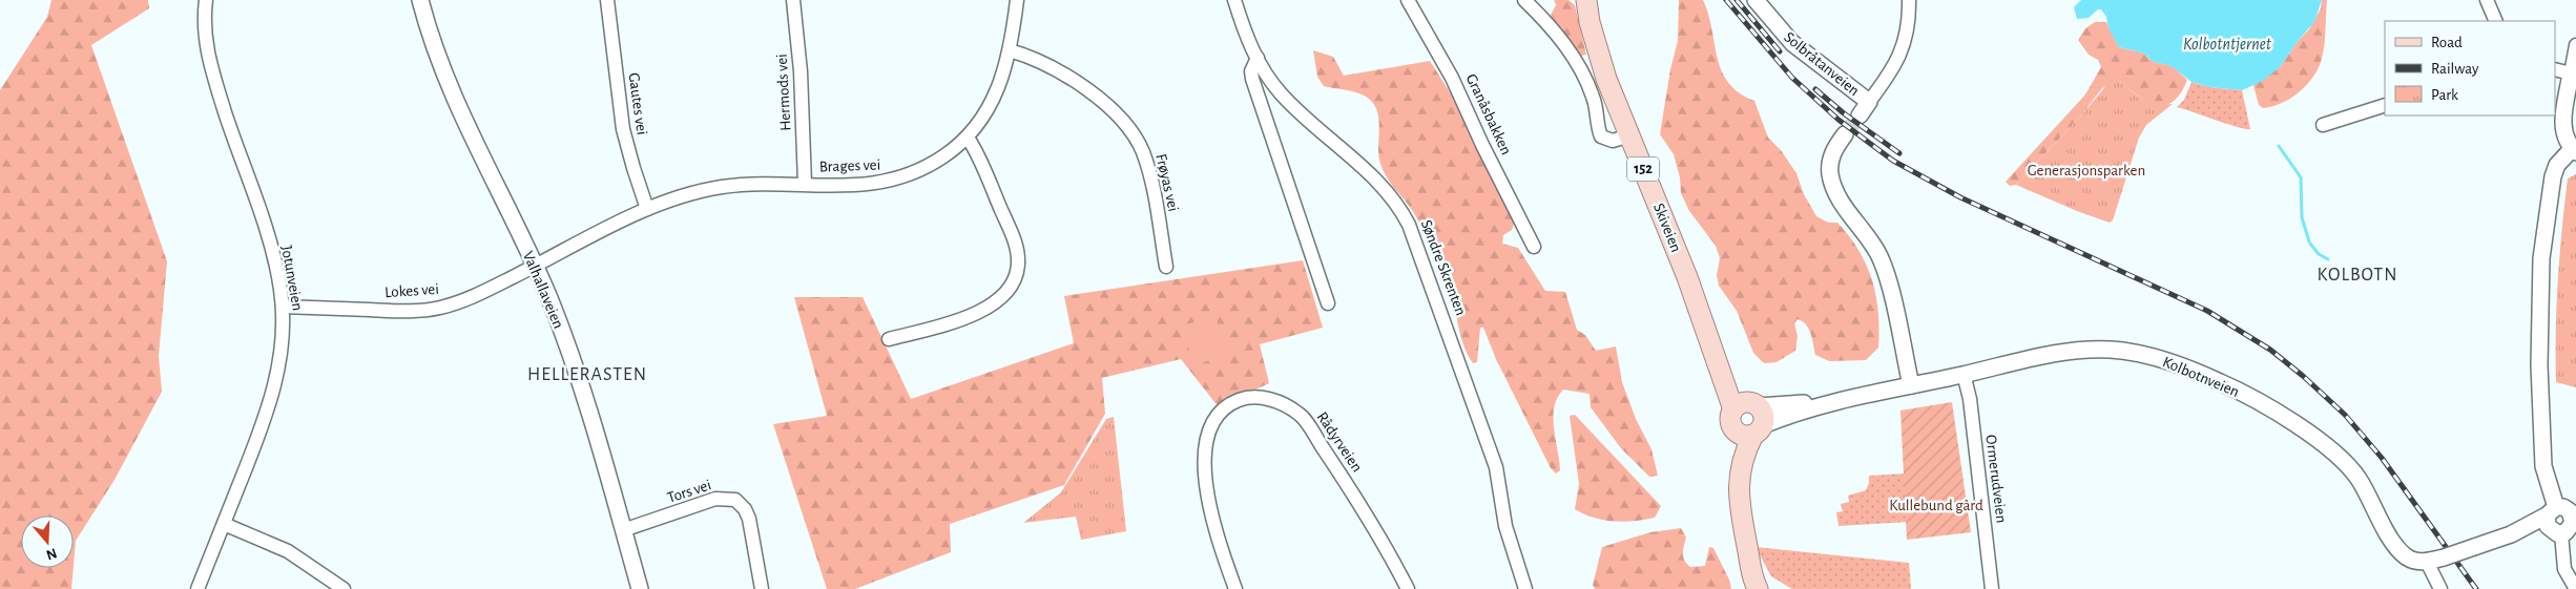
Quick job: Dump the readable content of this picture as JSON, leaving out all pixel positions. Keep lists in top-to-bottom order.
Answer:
{
  "streets": {
    "main road": ["152", "Skiveien"],
    "street": [
      "Solbråtanveien",
      "Hermods vei",
      "Gautes vei",
      "Granåsbakken",
      "Brages vei",
      "Frøyas vei",
      "Søndre Skrenten",
      "Jotunveien",
      "Valhallaveien",
      "Lokes vei",
      "Kolbotnveien",
      "Rådyrveien",
      "Ormerudveien",
      "Tors vei"
    ]
  },
  "crossings": [
    ["Hermods vei", "Brages vei"],
    ["Gautes vei", "Brages vei"],
    ["Brages vei", "Valhallaveien"],
    ["Brages vei", "Lokes vei"],
    ["Skiveien", "Kolbotnveien"],
    ["Jotunveien", "Lokes vei"],
    ["Valhallaveien", "Lokes vei"],
    ["Valhallaveien", "Tors vei"],
    ["Kolbotnveien", "Ormerudveien"]
  ],
  "districts": ["KOLBOTN", "HELLERASTEN"],
  "water": ["Kolbotntjernet"],
  "parks": ["Generasjonsparken", "Kullebund gård"],
  "legend": ["Road", "Railway", "Park"],
  "north": "bottom"
}
